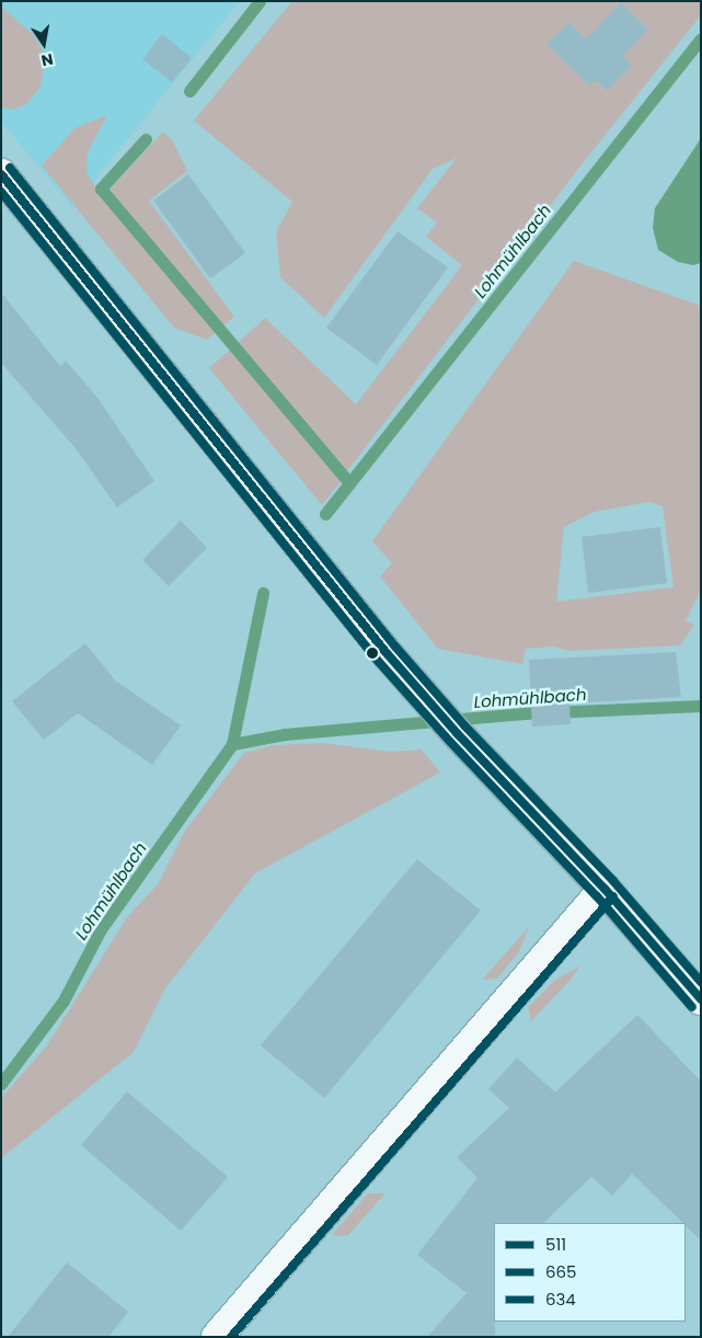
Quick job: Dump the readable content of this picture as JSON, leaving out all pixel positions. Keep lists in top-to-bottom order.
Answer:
{
  "water": ["Lohmühlbach"],
  "lines": ["transit line 634", "transit line 511", "transit line 665"],
  "legend": ["511", "665", "634"],
  "north": "bottom"
}
